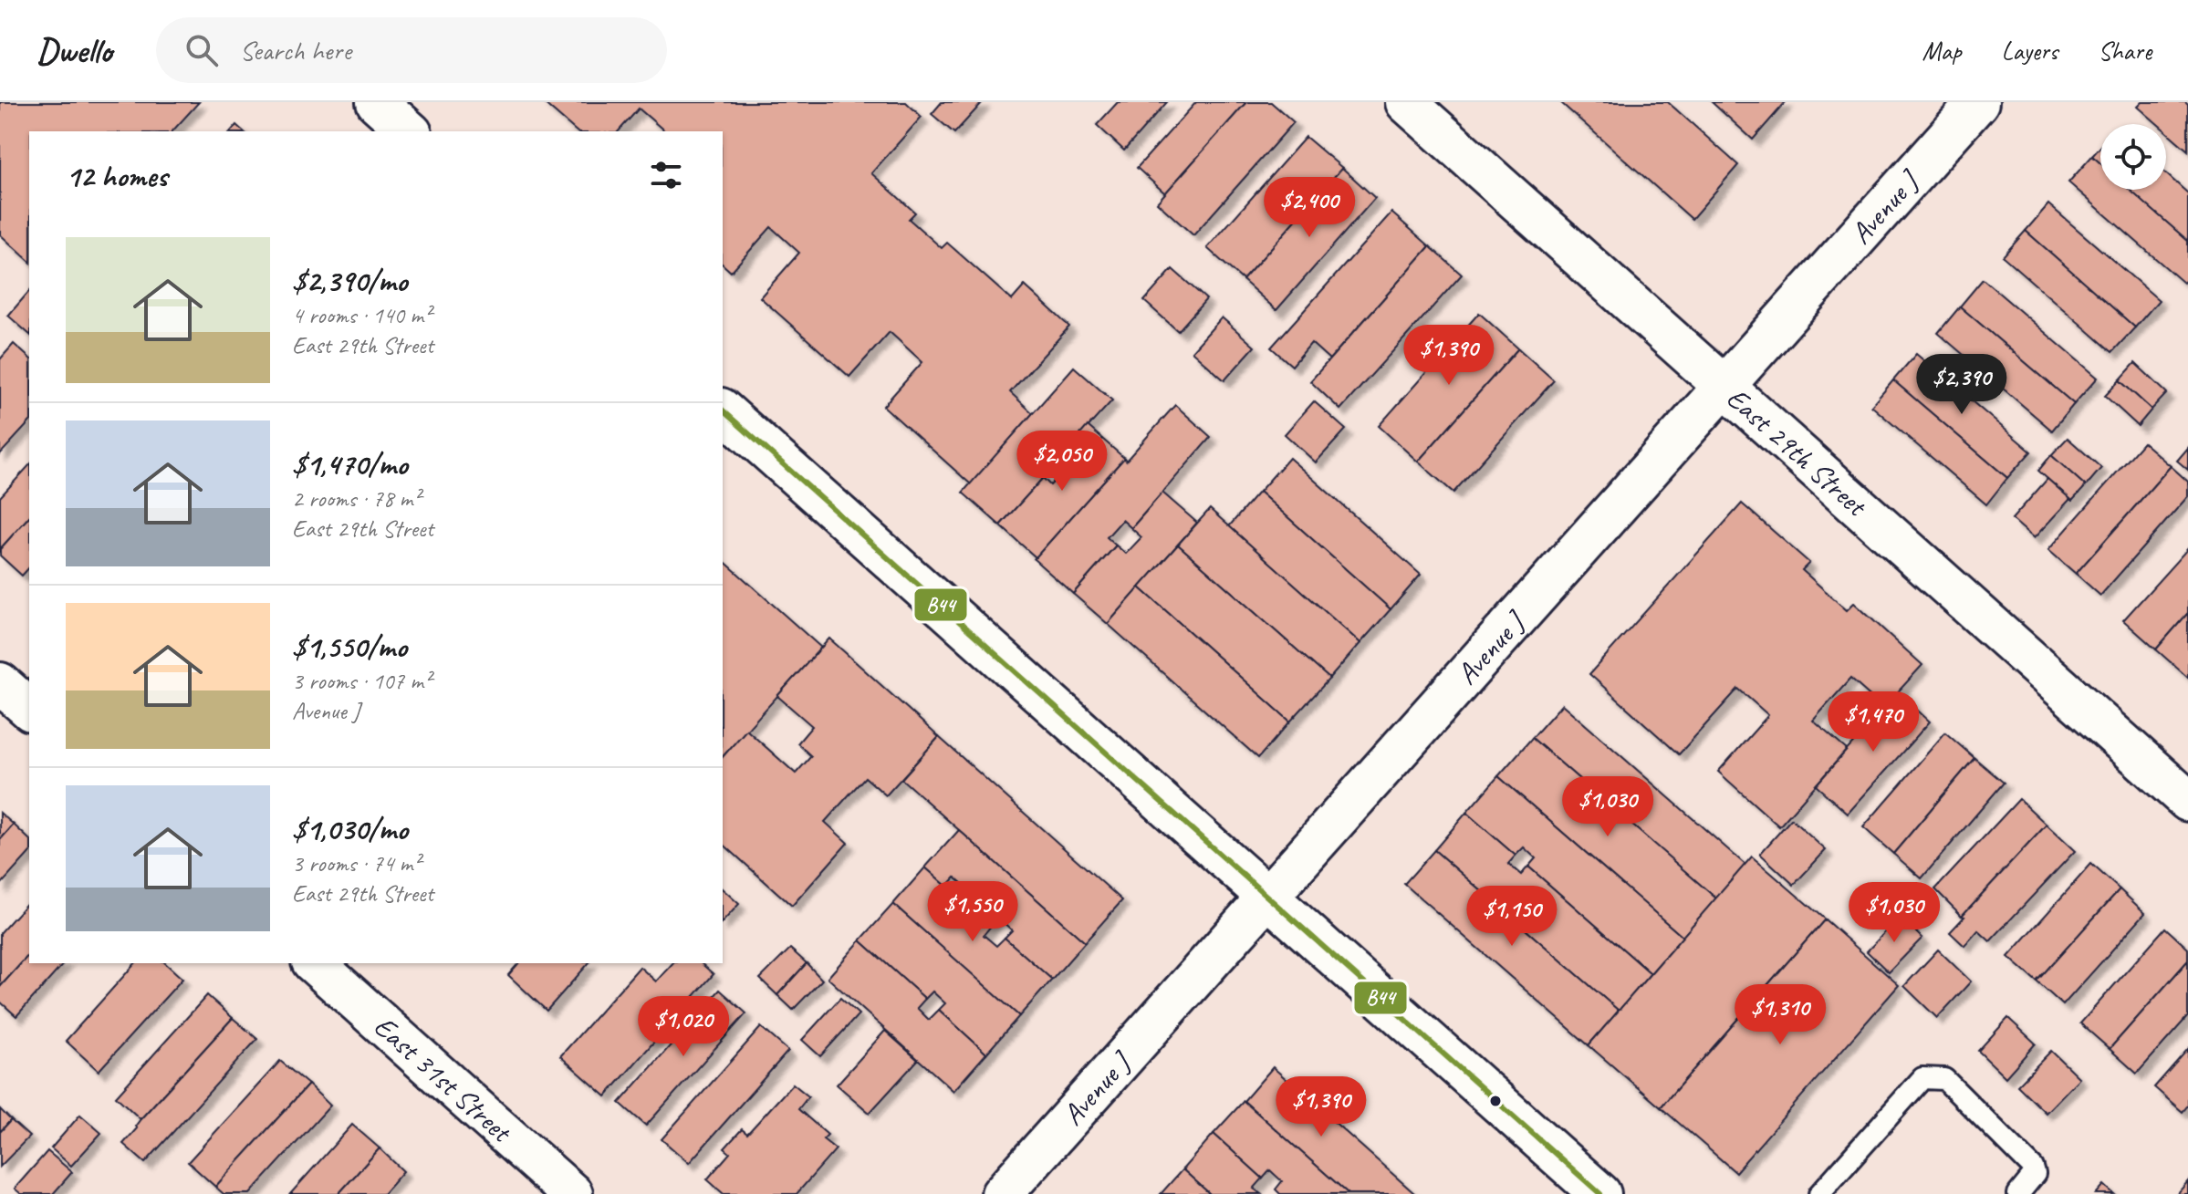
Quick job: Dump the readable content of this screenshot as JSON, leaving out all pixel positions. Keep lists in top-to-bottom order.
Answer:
{
  "streets": {
    "street": ["Avenue J", "East 29th Street", "East 31st Street"]
  },
  "crossings": [
    ["Avenue J", "East 29th Street"]
  ],
  "lines": ["transit line B44"],
  "page": {
    "header": "Dwello",
    "search": "Search here",
    "nav": ["Map", "Layers", "Share"],
    "heading": "12 homes",
    "price": [
      "$2,400",
      "$1,390",
      "$2,390",
      "$2,050",
      "$1,470",
      "$1,030",
      "$1,550",
      "$1,030",
      "$1,150",
      "$1,310",
      "$1,020",
      "$1,390"
    ],
    "list": [
      {
        "name": "$2,390/mo",
        "note": "4 rooms · 140 m² · East 29th Street"
      },
      {
        "name": "$1,470/mo",
        "note": "2 rooms · 78 m² · East 29th Street"
      },
      {
        "name": "$1,550/mo",
        "note": "3 rooms · 107 m² · Avenue J"
      },
      {
        "name": "$1,030/mo",
        "note": "3 rooms · 74 m² · East 29th Street"
      }
    ]
  }
}
